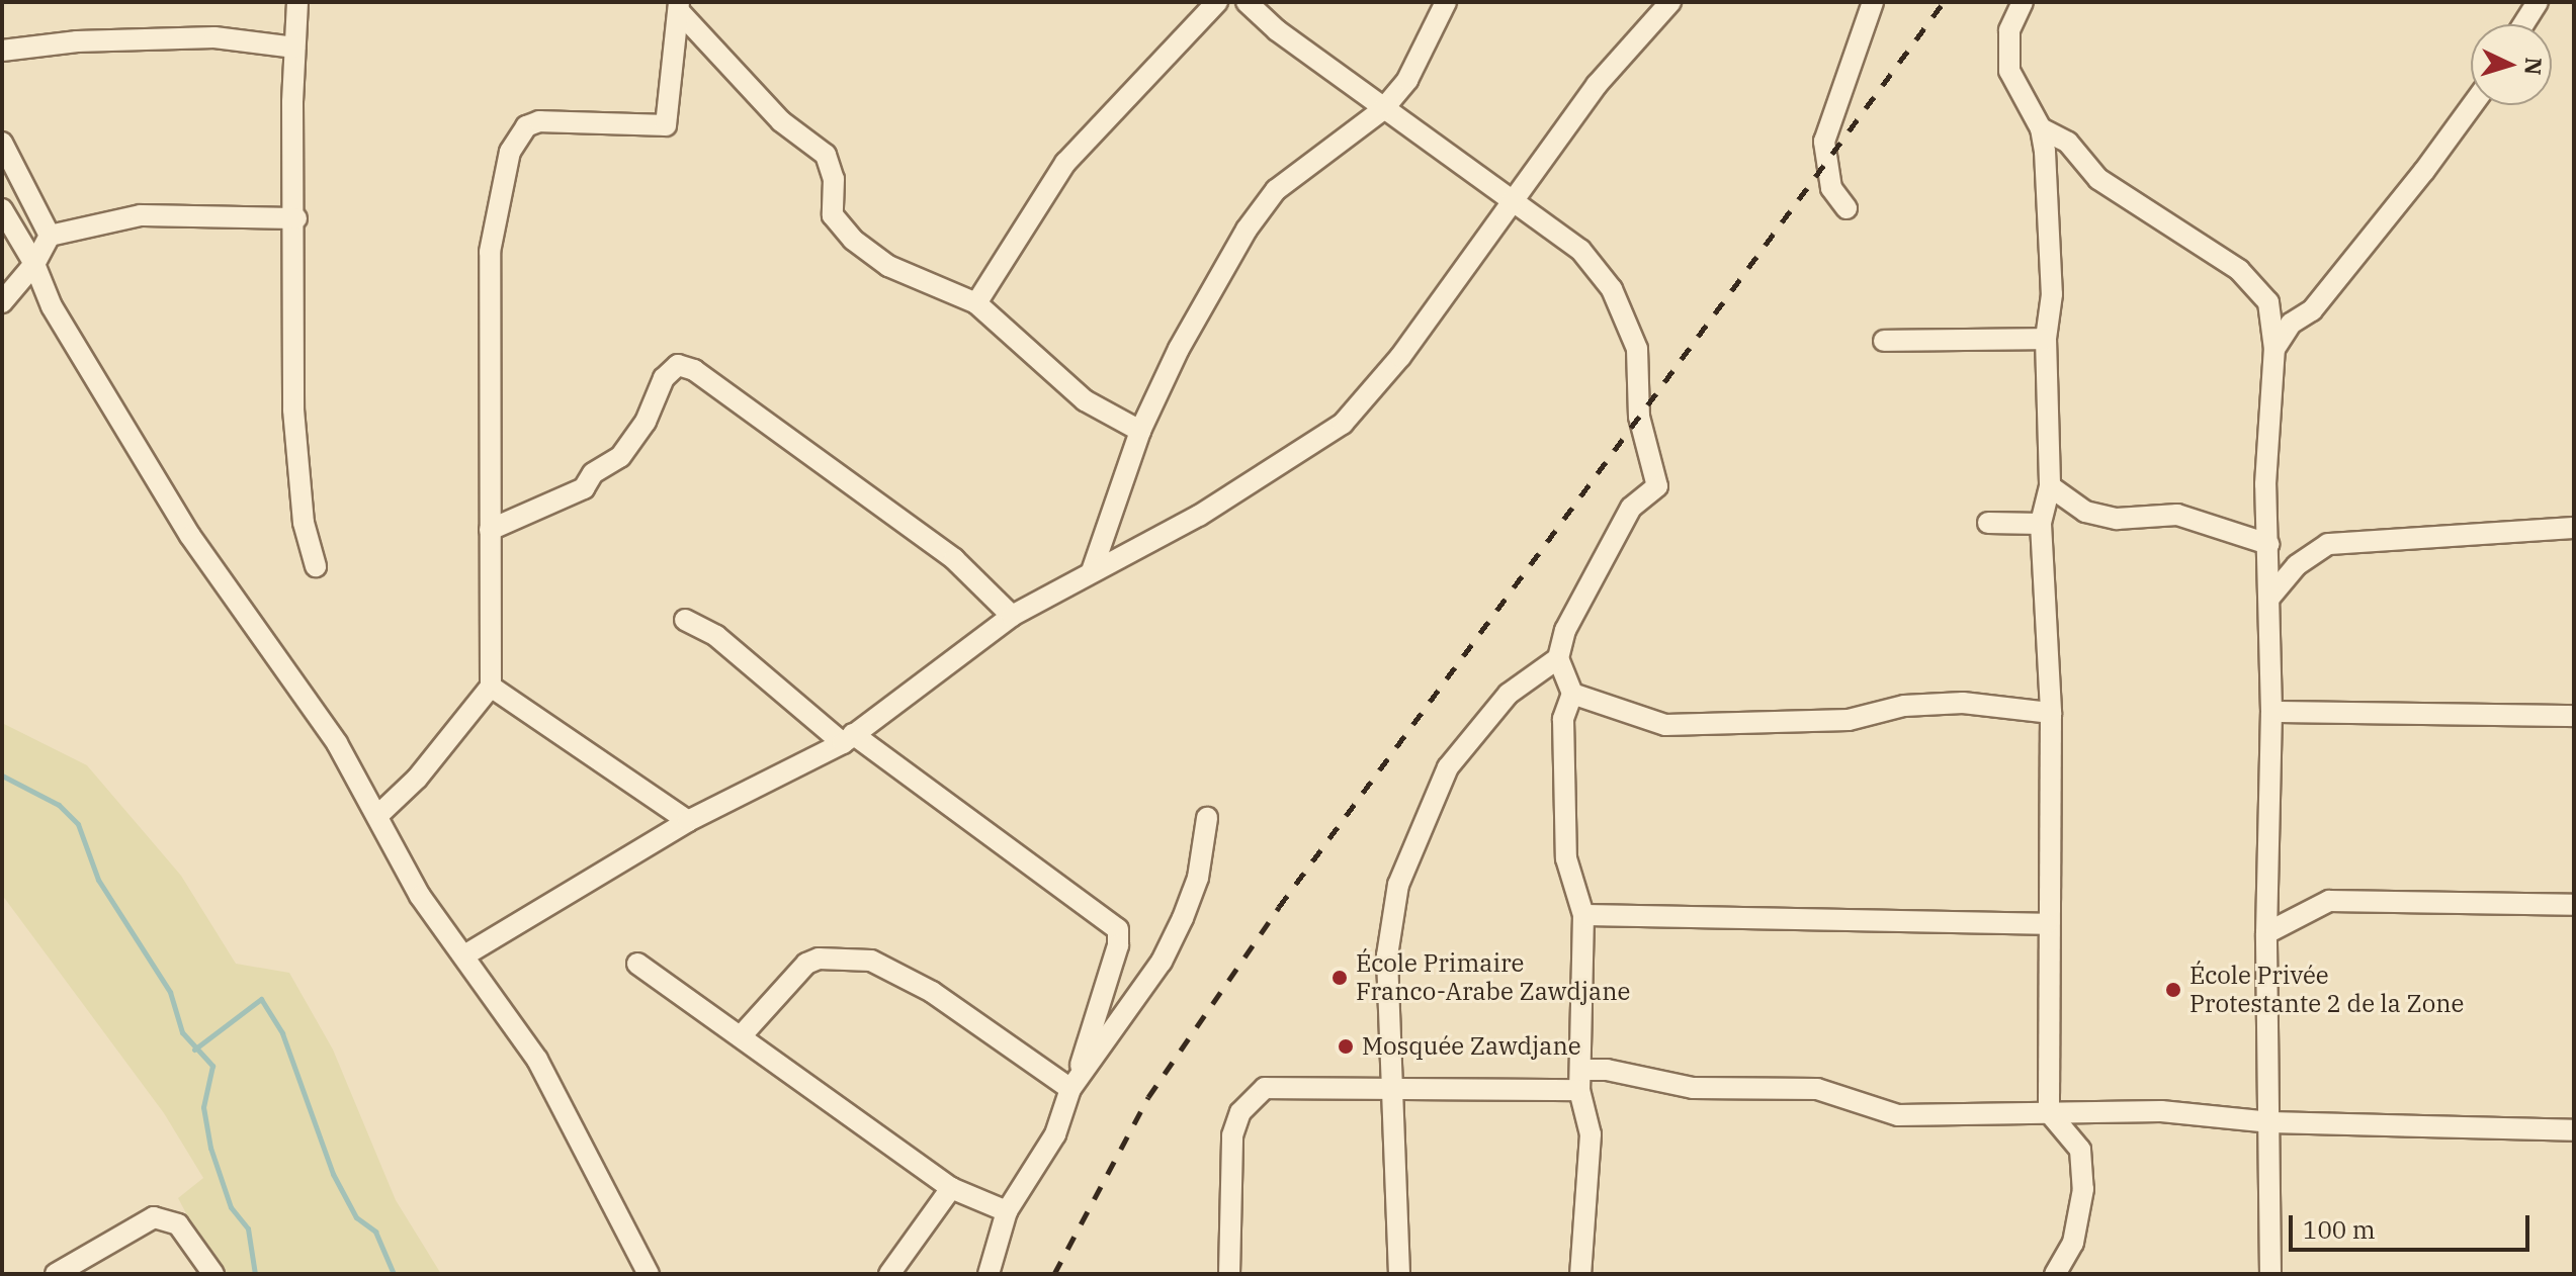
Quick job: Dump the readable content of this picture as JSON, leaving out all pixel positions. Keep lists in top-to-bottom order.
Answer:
{
  "places": ["École Primaire Franco-Arabe Zawdjane", "École Privée Protestante 2 de la Zone", "Mosquée Zawdjane"],
  "scale_bar": "100 m",
  "north": "right"
}
